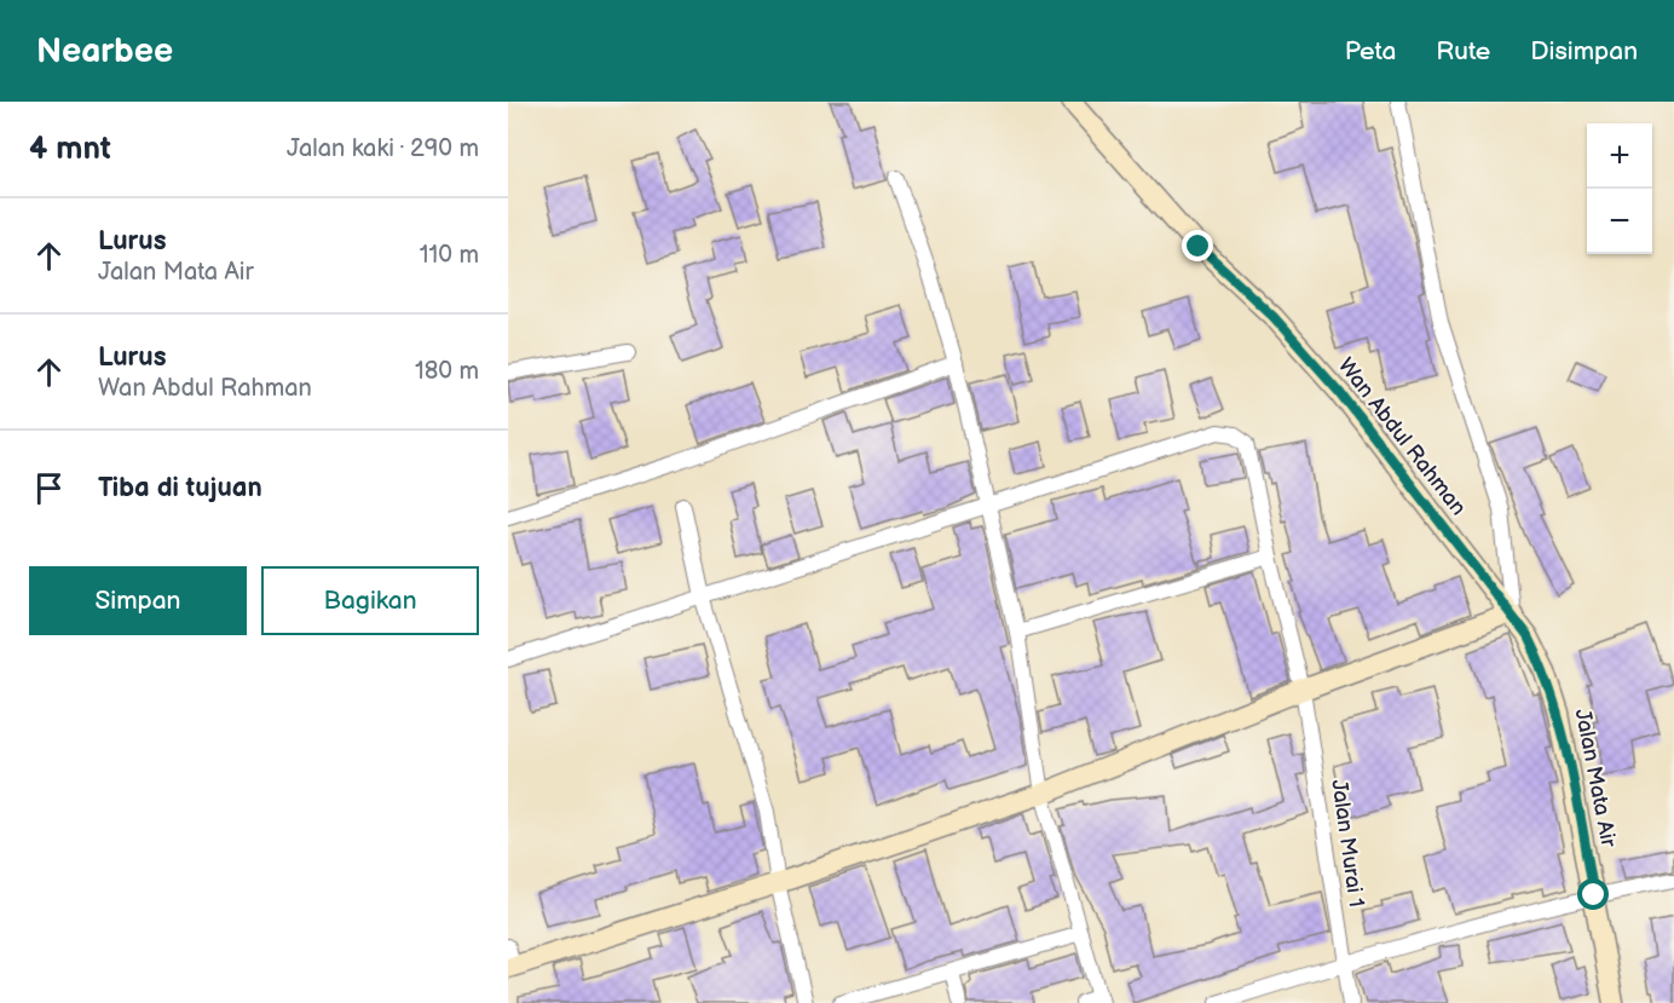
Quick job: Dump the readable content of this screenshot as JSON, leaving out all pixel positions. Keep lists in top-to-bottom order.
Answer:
{
  "streets": {
    "street": ["Wan Abdul Rahman", "Jalan Mata Air", "Jalan Murai 1"]
  },
  "crossings": [
    ["Wan Abdul Rahman", "Jalan Mata Air"]
  ],
  "page": {
    "header": "Nearbee",
    "nav": ["Peta", "Rute", "Disimpan"],
    "heading": ["4 mnt", "Jalan kaki · 290 m"],
    "map_buttons": ["+", "−"],
    "list": [
      ["Lurus", "Jalan Mata Air", "110 m"],
      ["Lurus", "Wan Abdul Rahman", "180 m"],
      "Tiba di tujuan"
    ],
    "buttons": ["Simpan", "Bagikan"]
  }
}
